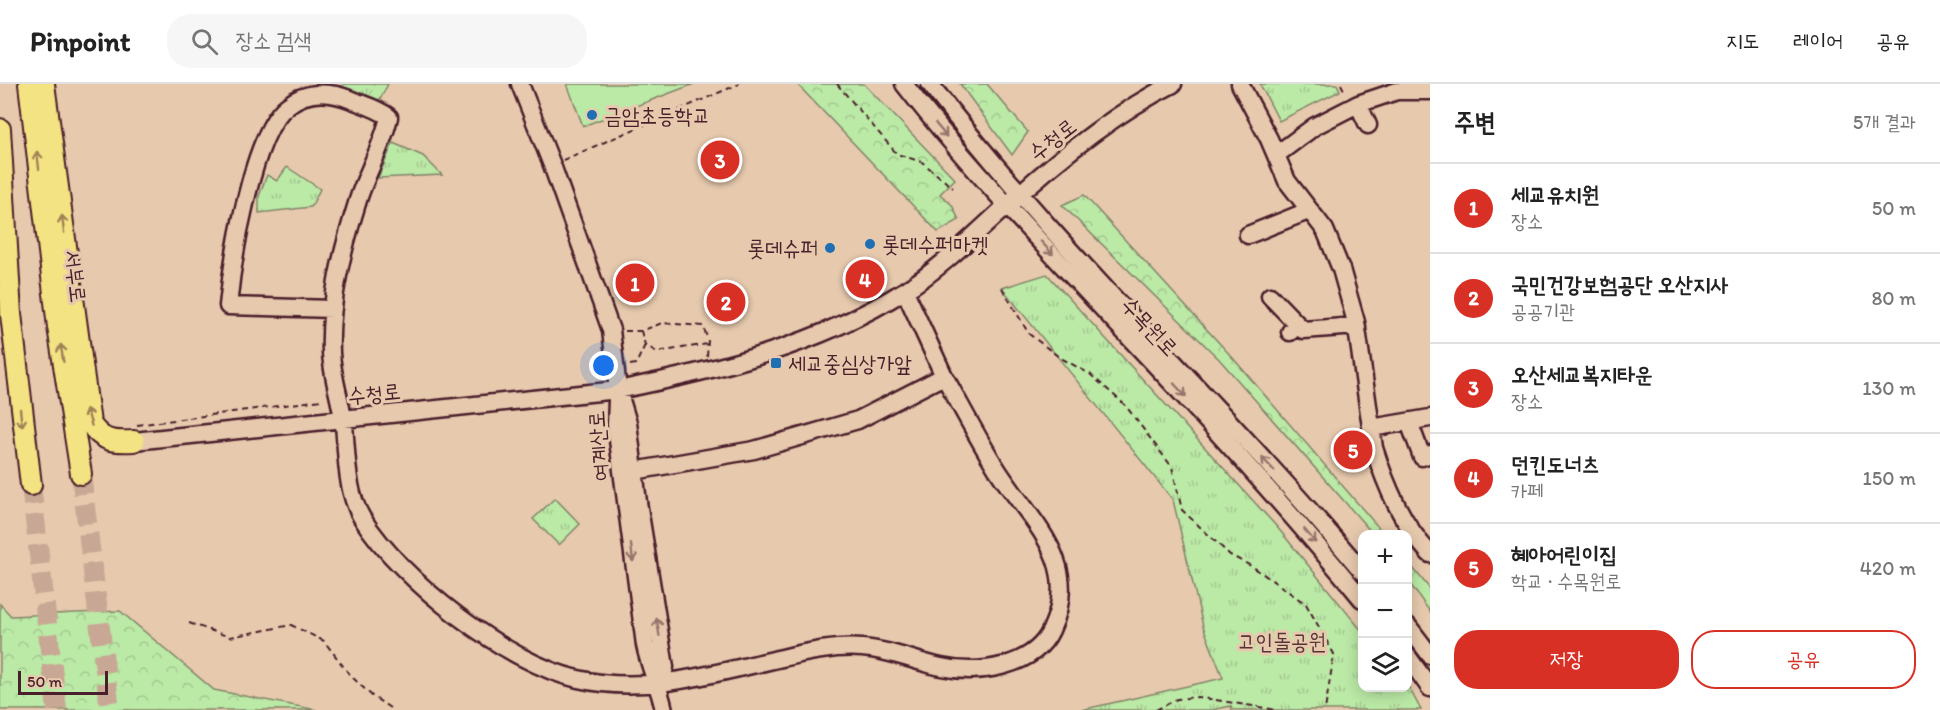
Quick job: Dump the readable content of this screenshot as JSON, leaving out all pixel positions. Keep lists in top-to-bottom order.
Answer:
{
  "streets": {
    "main road": ["서부로"],
    "street": ["수청로", "수목원로", "여계산로"]
  },
  "crossings": [
    ["수청로", "수목원로"],
    ["수청로", "여계산로"]
  ],
  "parks": ["고인돌공원"],
  "places": {
    "other": ["금암초등학교", "롯데수퍼마켓", "롯데슈퍼"],
    "transit": ["세교중심상가앞"]
  },
  "scale_bar": "50 m",
  "page": {
    "header": "Pinpoint",
    "search": "장소 검색",
    "nav": ["지도", "레이어", "공유"],
    "heading": ["주변", "5개 결과"],
    "pins": [
      "3",
      "4",
      "1",
      "2",
      "5"
    ],
    "list": [
      {
        "mark": "1",
        "name": "세교유치원",
        "note": "장소",
        "value": "50 m"
      },
      {
        "mark": "2",
        "name": "국민건강보험공단 오산지사",
        "note": "공공기관",
        "value": "80 m"
      },
      {
        "mark": "3",
        "name": "오산세교복지타운",
        "note": "장소",
        "value": "130 m"
      },
      {
        "mark": "4",
        "name": "던킨도너츠",
        "note": "카페",
        "value": "150 m"
      },
      {
        "mark": "5",
        "name": "혜아어린이집",
        "note": "학교 · 수목원로",
        "value": "420 m"
      }
    ],
    "map_buttons": ["+", "−"],
    "buttons": ["저장", "공유"],
    "scale": "50 m"
  }
}
